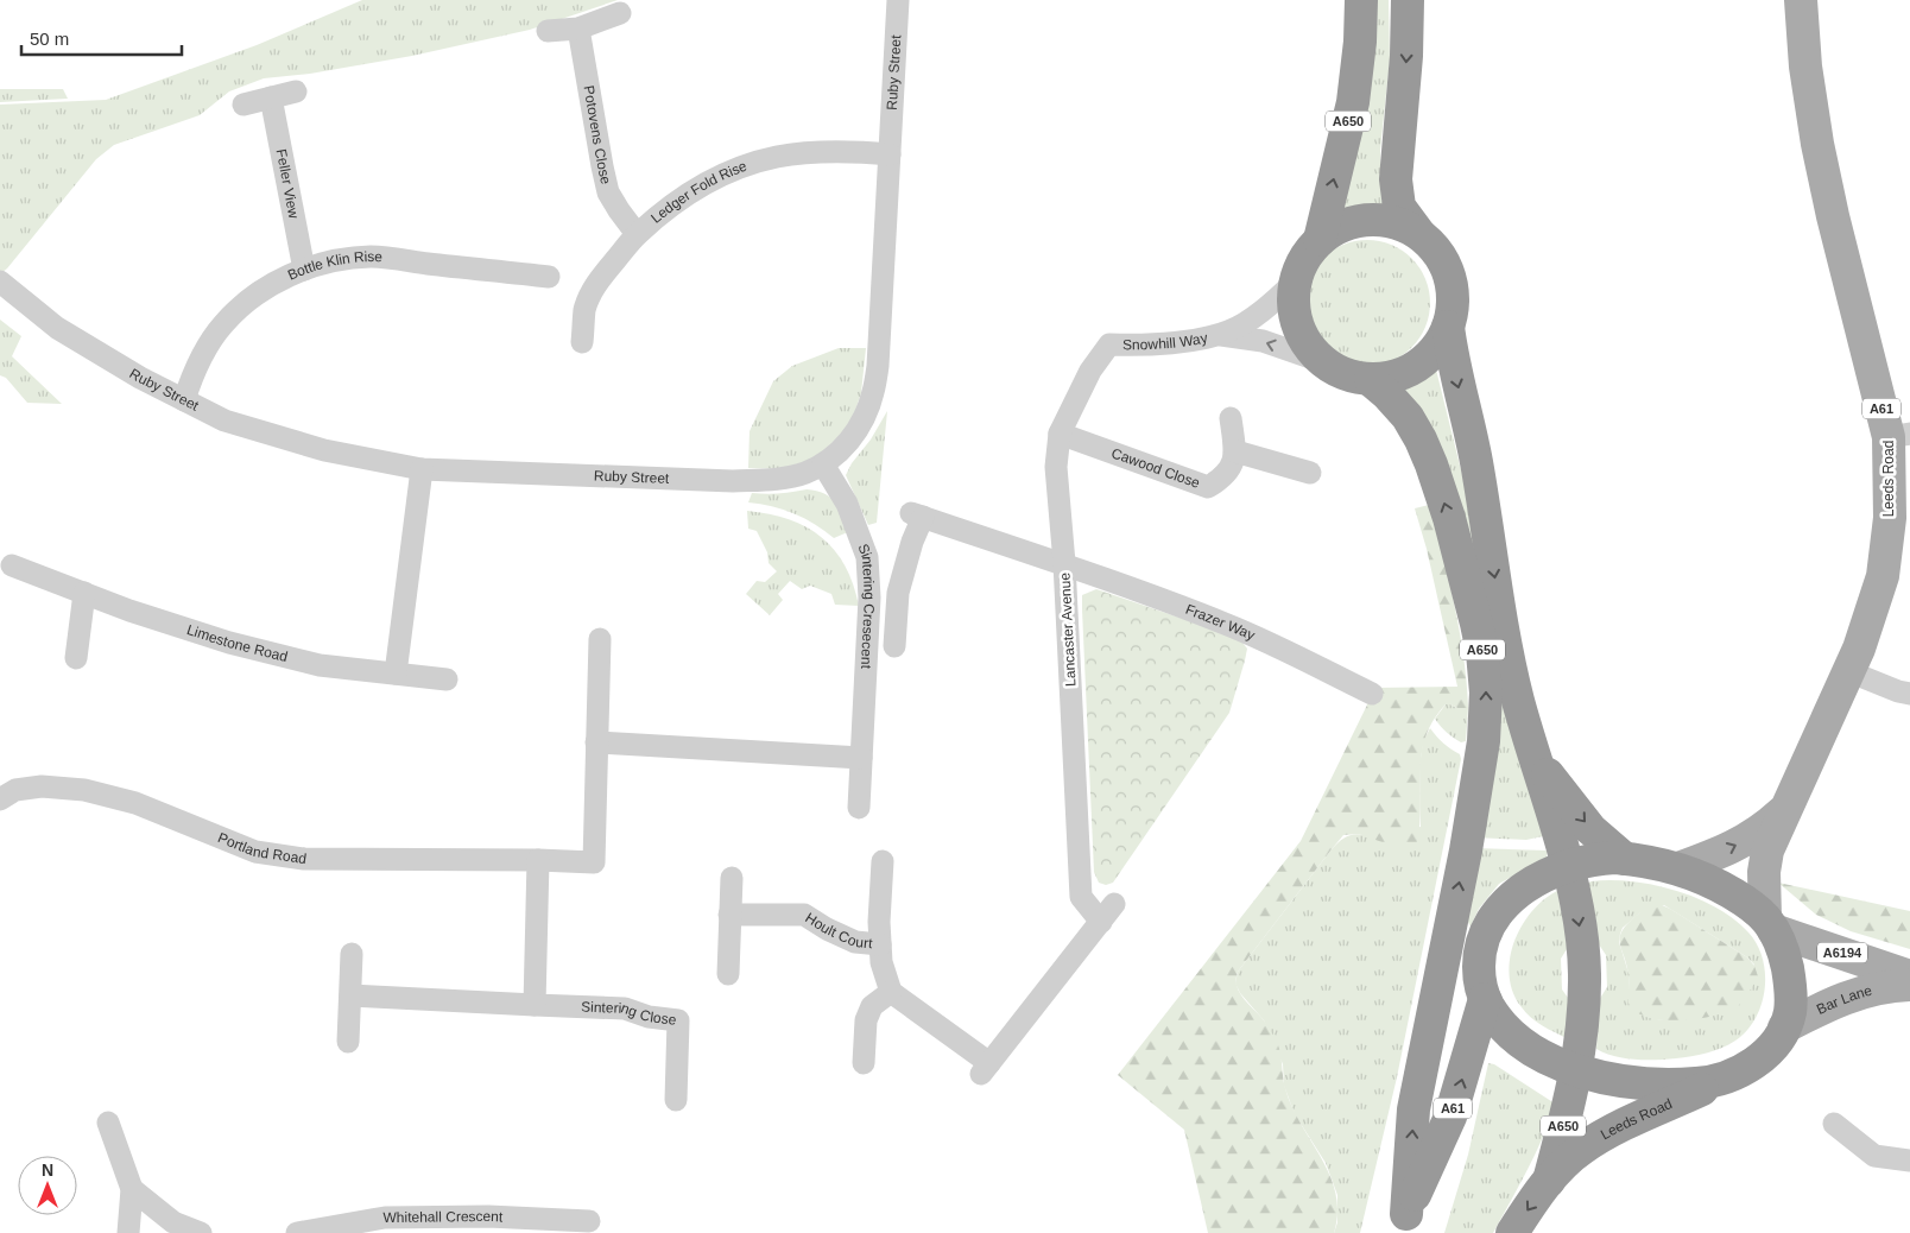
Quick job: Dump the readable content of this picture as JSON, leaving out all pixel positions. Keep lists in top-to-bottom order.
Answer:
{
  "streets": {
    "highway": ["A650", "A61", "Leeds Road"],
    "main road": ["A6194", "Bar Lane"],
    "street": [
      "Ruby Street",
      "Potovens Close",
      "Feller View",
      "Ledger Fold Rise",
      "Bottle Klin Rise",
      "Snowhill Way",
      "Cawood Close",
      "Sintering Cresecent",
      "Frazer Way",
      "Lancaster Avenue",
      "Limestone Road",
      "Portland Road",
      "Hoult Court",
      "Sintering Close",
      "Whitehall Crescent"
    ]
  },
  "crossings": [
    ["Ruby Street", "Ledger Fold Rise"],
    ["Ruby Street", "Bottle Klin Rise"],
    ["Ruby Street", "Sintering Cresecent"],
    ["A650", "Snowhill Way"],
    ["A650", "A61"],
    ["A650", "Leeds Road"],
    ["Potovens Close", "Ledger Fold Rise"],
    ["Feller View", "Bottle Klin Rise"],
    ["Snowhill Way", "Lancaster Avenue"],
    ["A61", "Leeds Road"],
    ["A61", "Bar Lane"],
    ["Cawood Close", "Lancaster Avenue"],
    ["Leeds Road", "Bar Lane"],
    ["Frazer Way", "Lancaster Avenue"]
  ],
  "scale_bar": "50 m",
  "north": "top"
}
